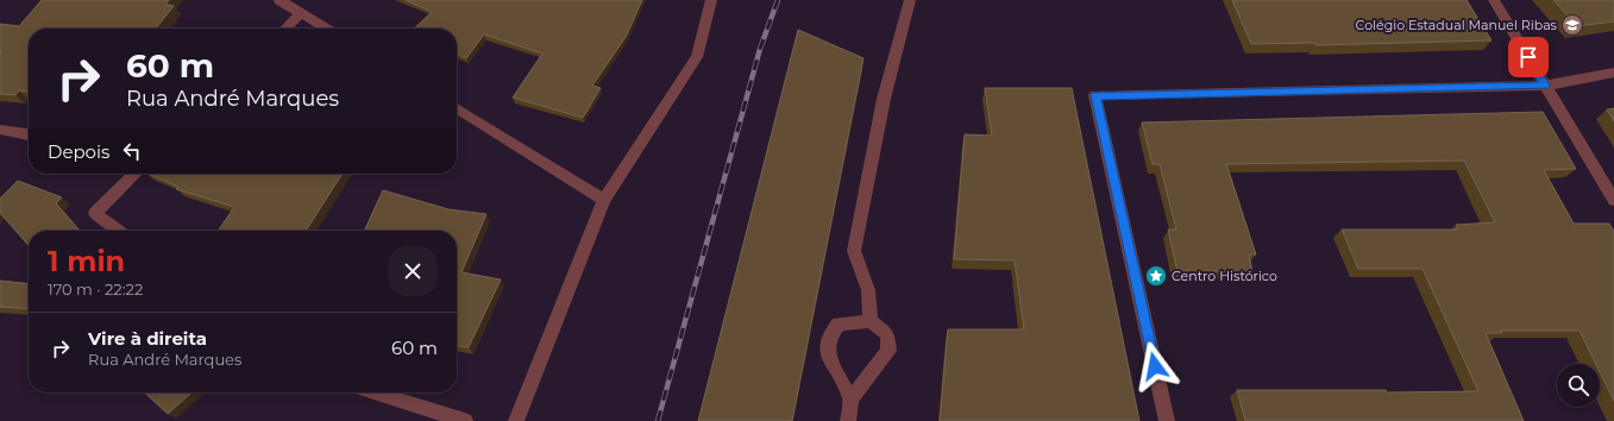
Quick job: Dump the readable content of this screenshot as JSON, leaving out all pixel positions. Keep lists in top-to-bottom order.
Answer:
{
  "places": {
    "school or university": ["Colégio Estadual Manuel Ribas"],
    "place": ["Centro Histórico"]
  },
  "page": {
    "turn": ["60 m", "Rua André Marques"],
    "then": "Depois",
    "heading": ["1 min", "170 m · 22:22"],
    "list": [
      {
        "name": "Vire à direita",
        "note": "Rua André Marques",
        "value": "60 m"
      }
    ]
  }
}
